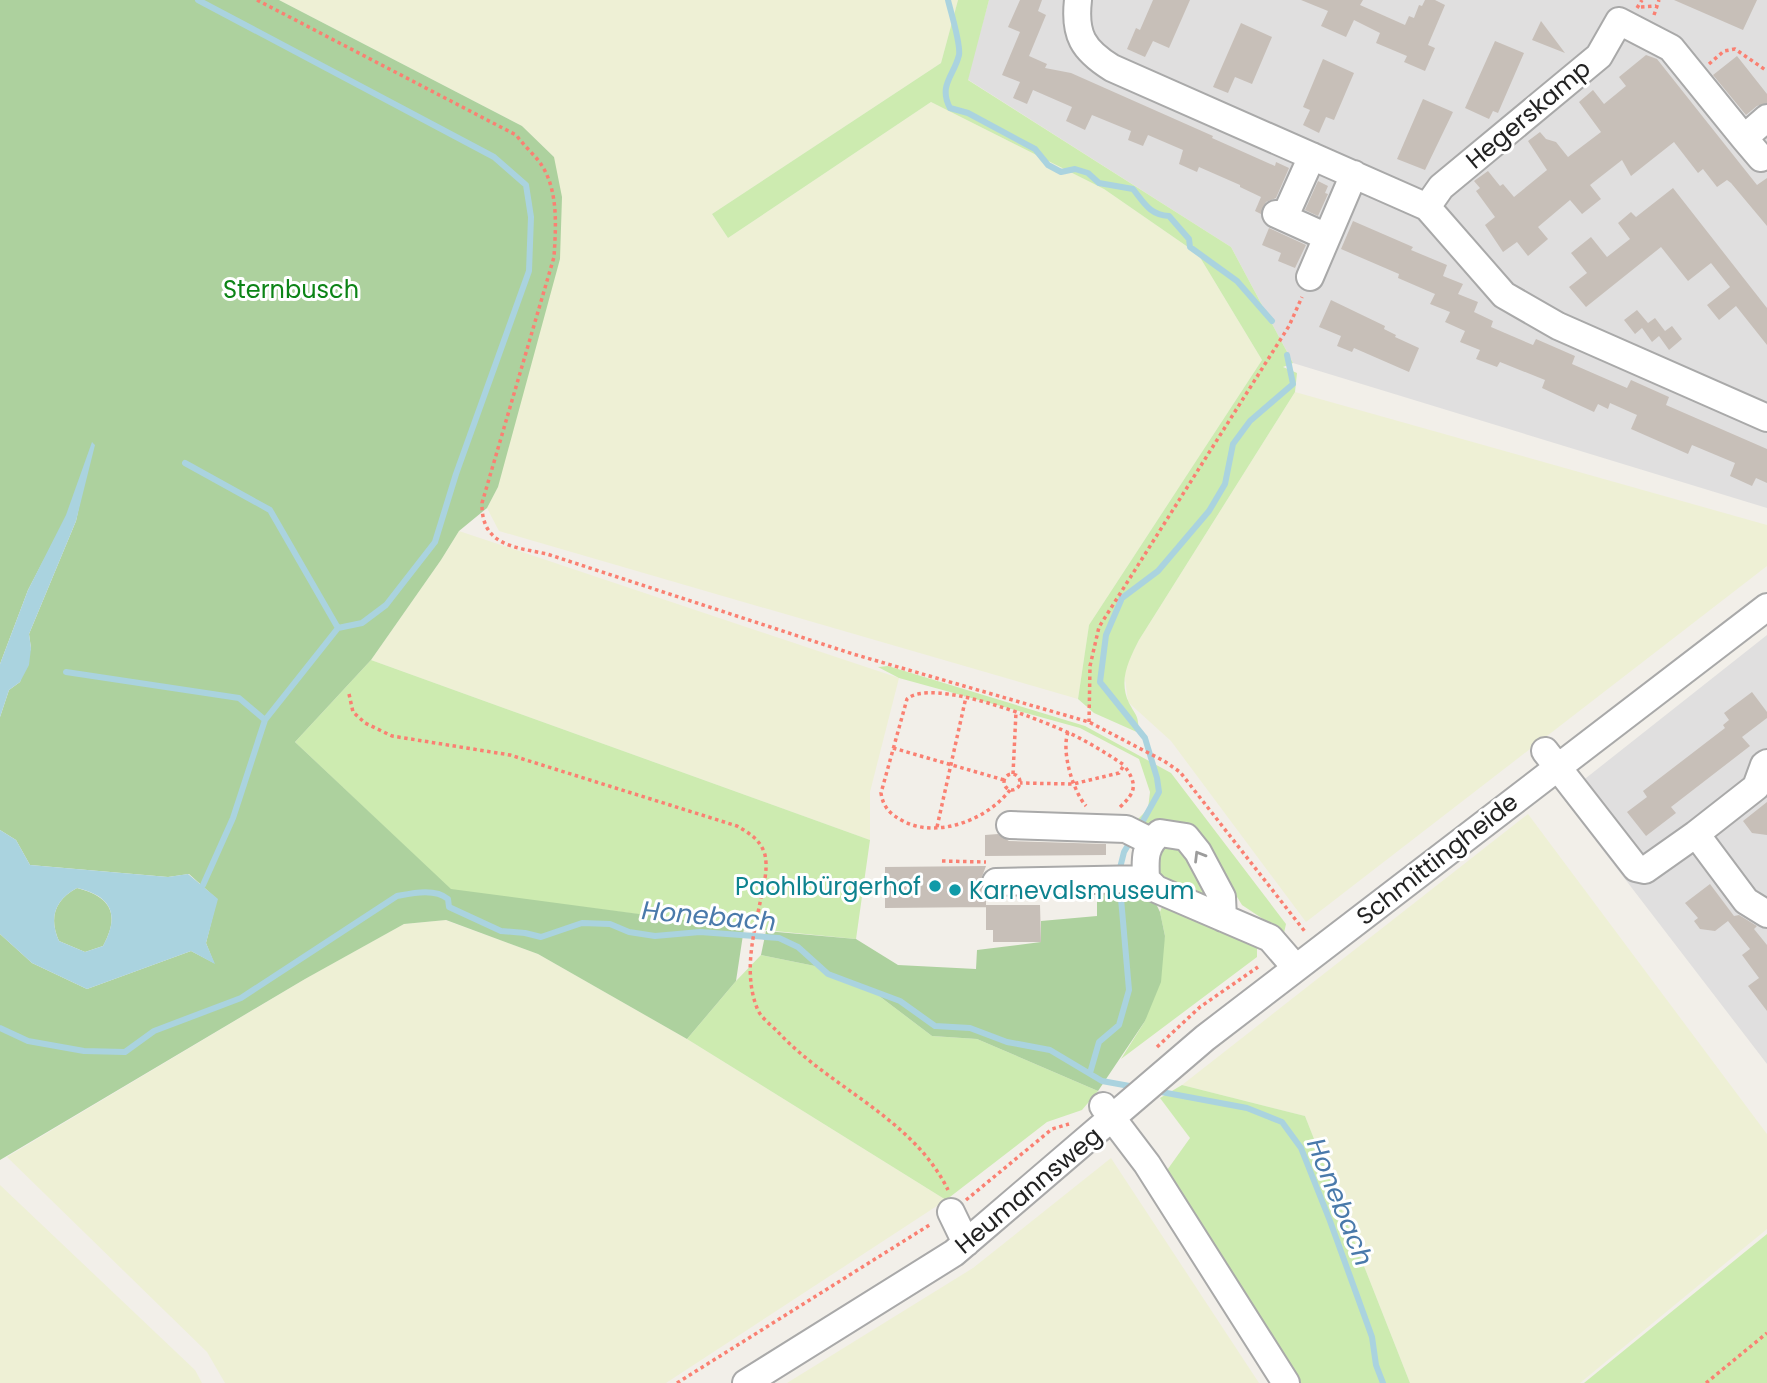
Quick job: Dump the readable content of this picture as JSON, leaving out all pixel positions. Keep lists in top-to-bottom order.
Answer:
{
  "streets": {
    "street": ["Hegerskamp", "Schmittingheide", "Heumannsweg"]
  },
  "crossings": [
    ["Schmittingheide", "Heumannsweg"]
  ],
  "water": ["Honebach"],
  "parks": ["Sternbusch"],
  "places": ["Paohlbürgerhof", "Karnevalsmuseum"]
}
